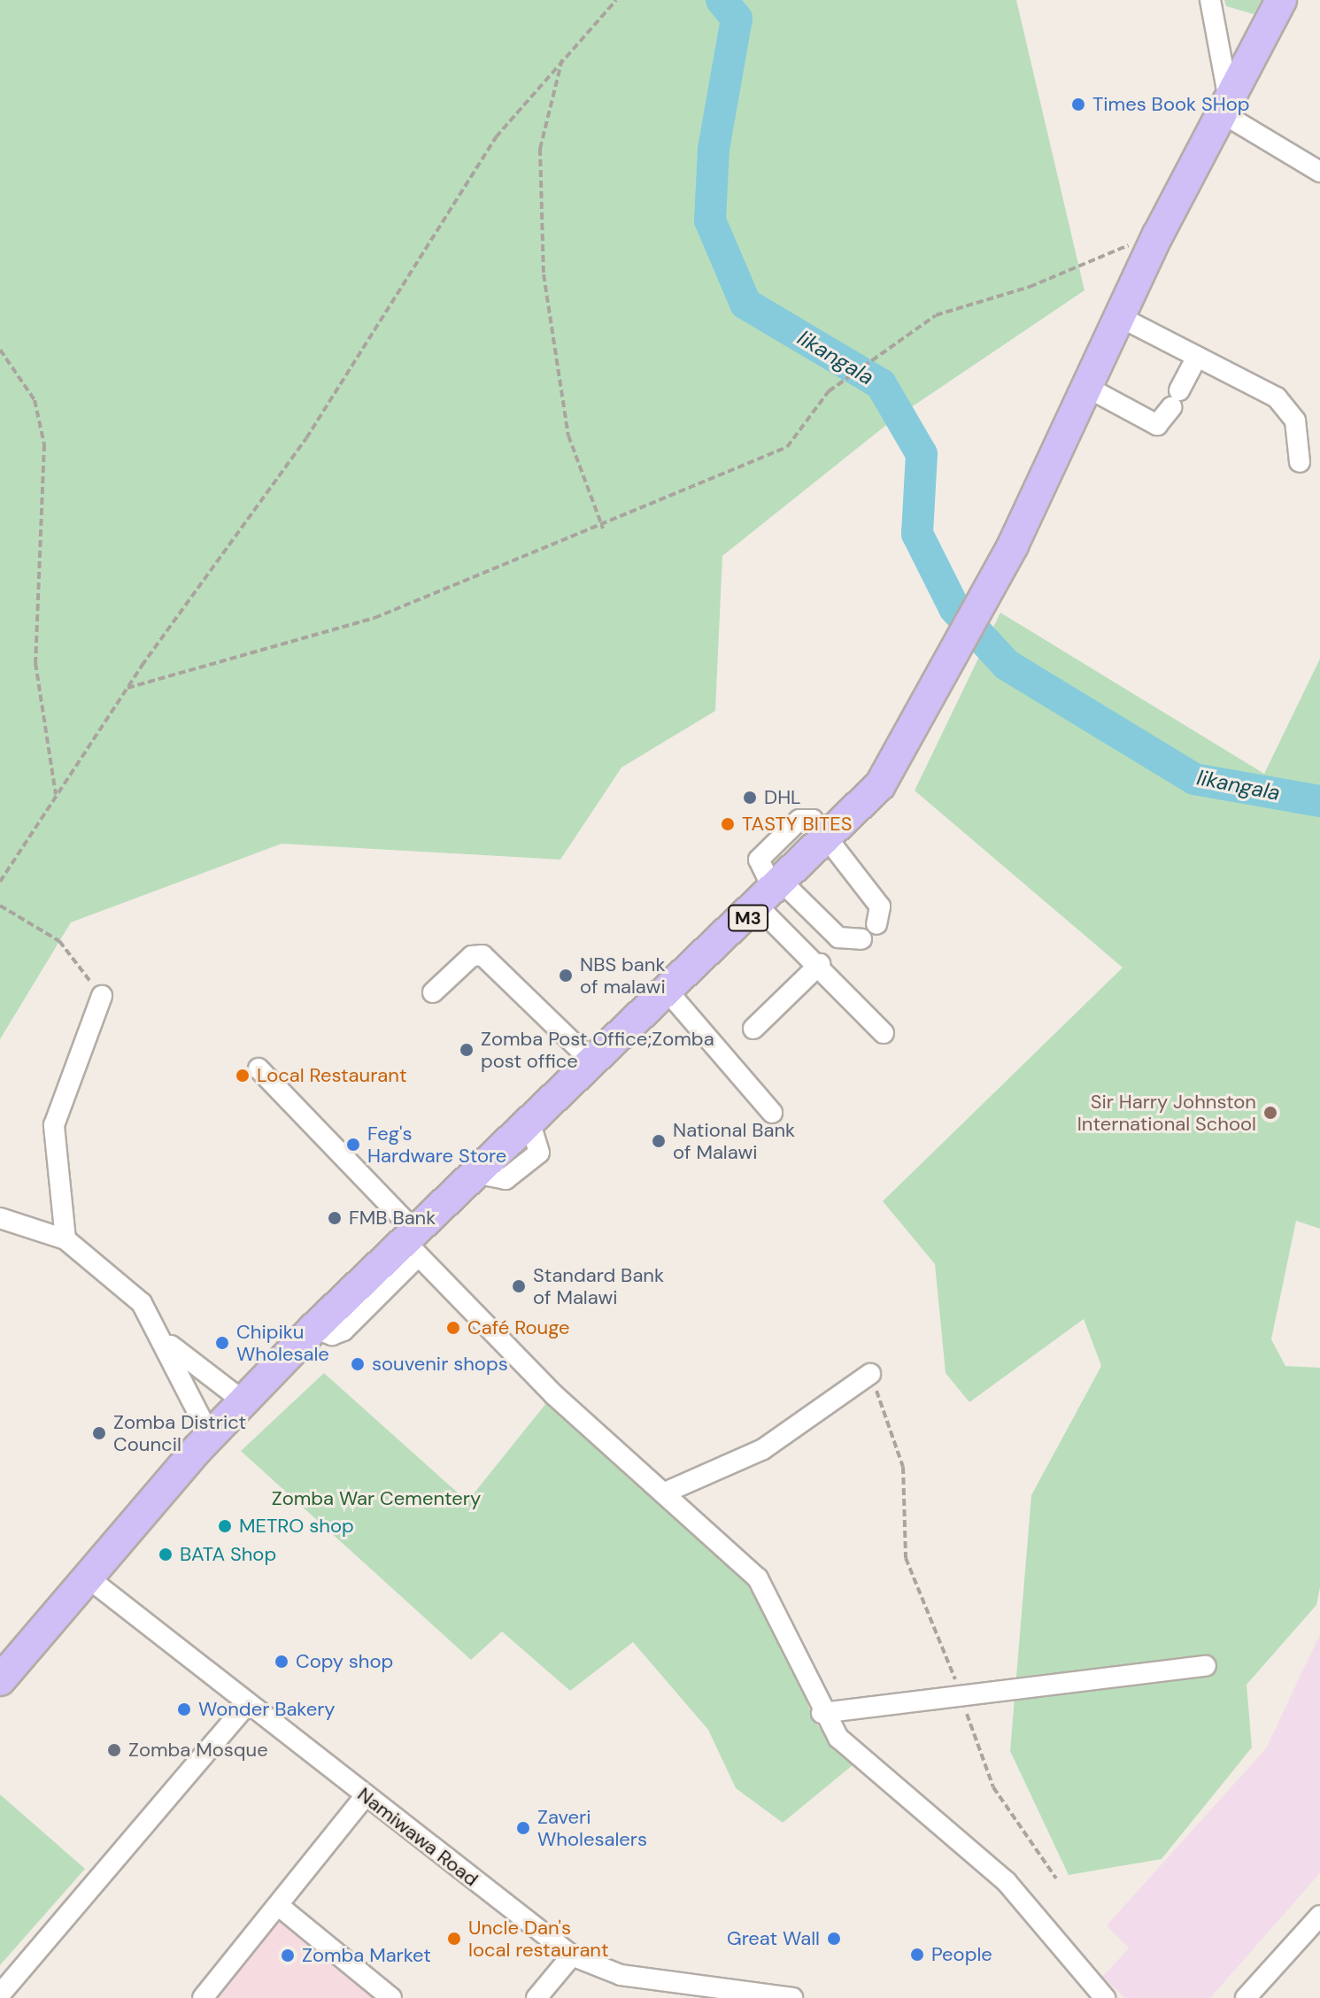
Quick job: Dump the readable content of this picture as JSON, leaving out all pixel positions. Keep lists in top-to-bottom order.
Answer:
{
  "streets": {
    "highway": ["M3"],
    "street": ["Namiwawa Road"]
  },
  "crossings": [
    ["M3", "Namiwawa Road"]
  ],
  "water": ["likangala"],
  "parks": ["Zomba War Cementery"],
  "places": [
    "Times Book SHop",
    "DHL",
    "TASTY BITES",
    "NBS bank of malawi",
    "Zomba Post Office;Zomba post office",
    "Local Restaurant",
    "Sir Harry Johnston International School",
    "National Bank of Malawi",
    "Feg's Hardware Store",
    "FMB Bank",
    "Standard Bank of Malawi",
    "Café Rouge",
    "Chipiku Wholesale",
    "souvenir shops",
    "Zomba District Council",
    "METRO shop",
    "BATA Shop",
    "Copy shop",
    "Wonder Bakery",
    "Zomba Mosque",
    "Zaveri Wholesalers",
    "Uncle Dan's local restaurant",
    "Great Wall",
    "People",
    "Zomba Market"
  ]
}
